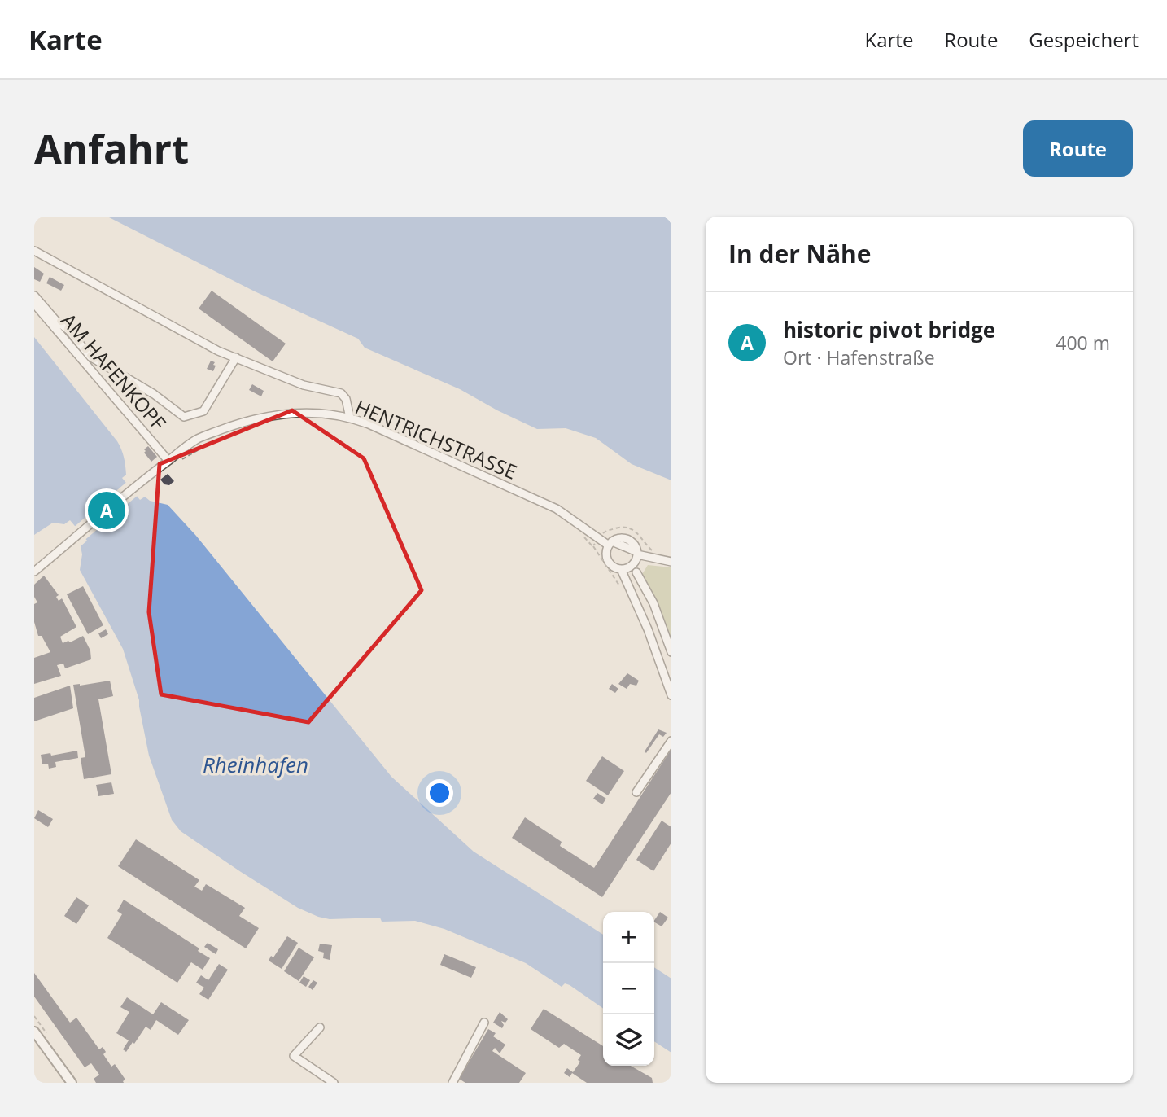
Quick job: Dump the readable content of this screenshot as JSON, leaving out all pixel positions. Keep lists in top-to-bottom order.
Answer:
{
  "streets": {
    "street": ["AM HAFENKOPF", "HENTRICHSTRASSE"]
  },
  "crossings": [
    ["AM HAFENKOPF", "HENTRICHSTRASSE"]
  ],
  "water": ["Rheinhafen"],
  "page": {
    "header": "Karte",
    "nav": ["Karte", "Route", "Gespeichert"],
    "buttons": "Route",
    "title": "Anfahrt",
    "heading": "In der Nähe",
    "list": [
      {
        "mark": "A",
        "name": "historic pivot bridge",
        "note": "Ort · Hafenstraße",
        "value": "400 m"
      }
    ],
    "pins": "A",
    "map_buttons": ["+", "−"]
  }
}
